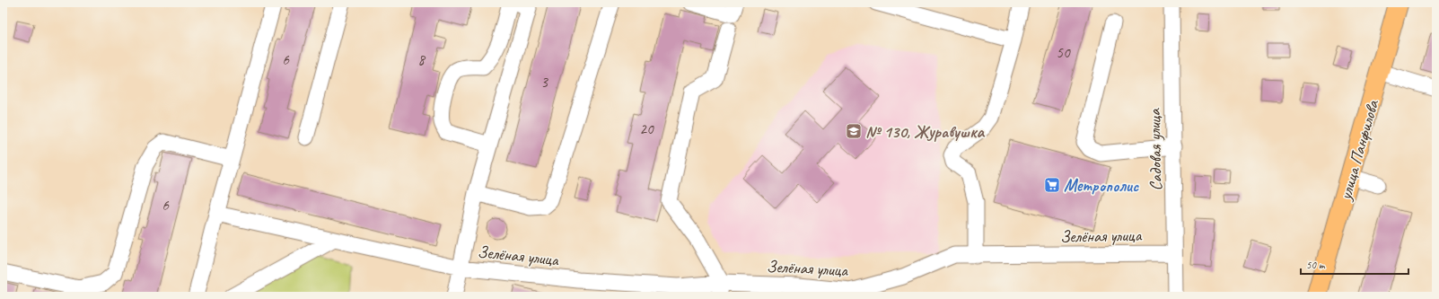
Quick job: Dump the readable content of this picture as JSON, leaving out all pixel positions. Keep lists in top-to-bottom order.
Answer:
{
  "streets": {
    "main road": ["улица Панфилова"],
    "street": ["Садовая улица", "Зелёная улица"]
  },
  "crossings": [
    ["Садовая улица", "Зелёная улица"]
  ],
  "places": {
    "school or university": ["№ 130, Журавушка"],
    "supermarket": ["Метрополис"]
  },
  "house_numbers": [
    "50",
    "6",
    "8",
    "3",
    "20",
    "6"
  ],
  "scale_bar": "50 m"
}
